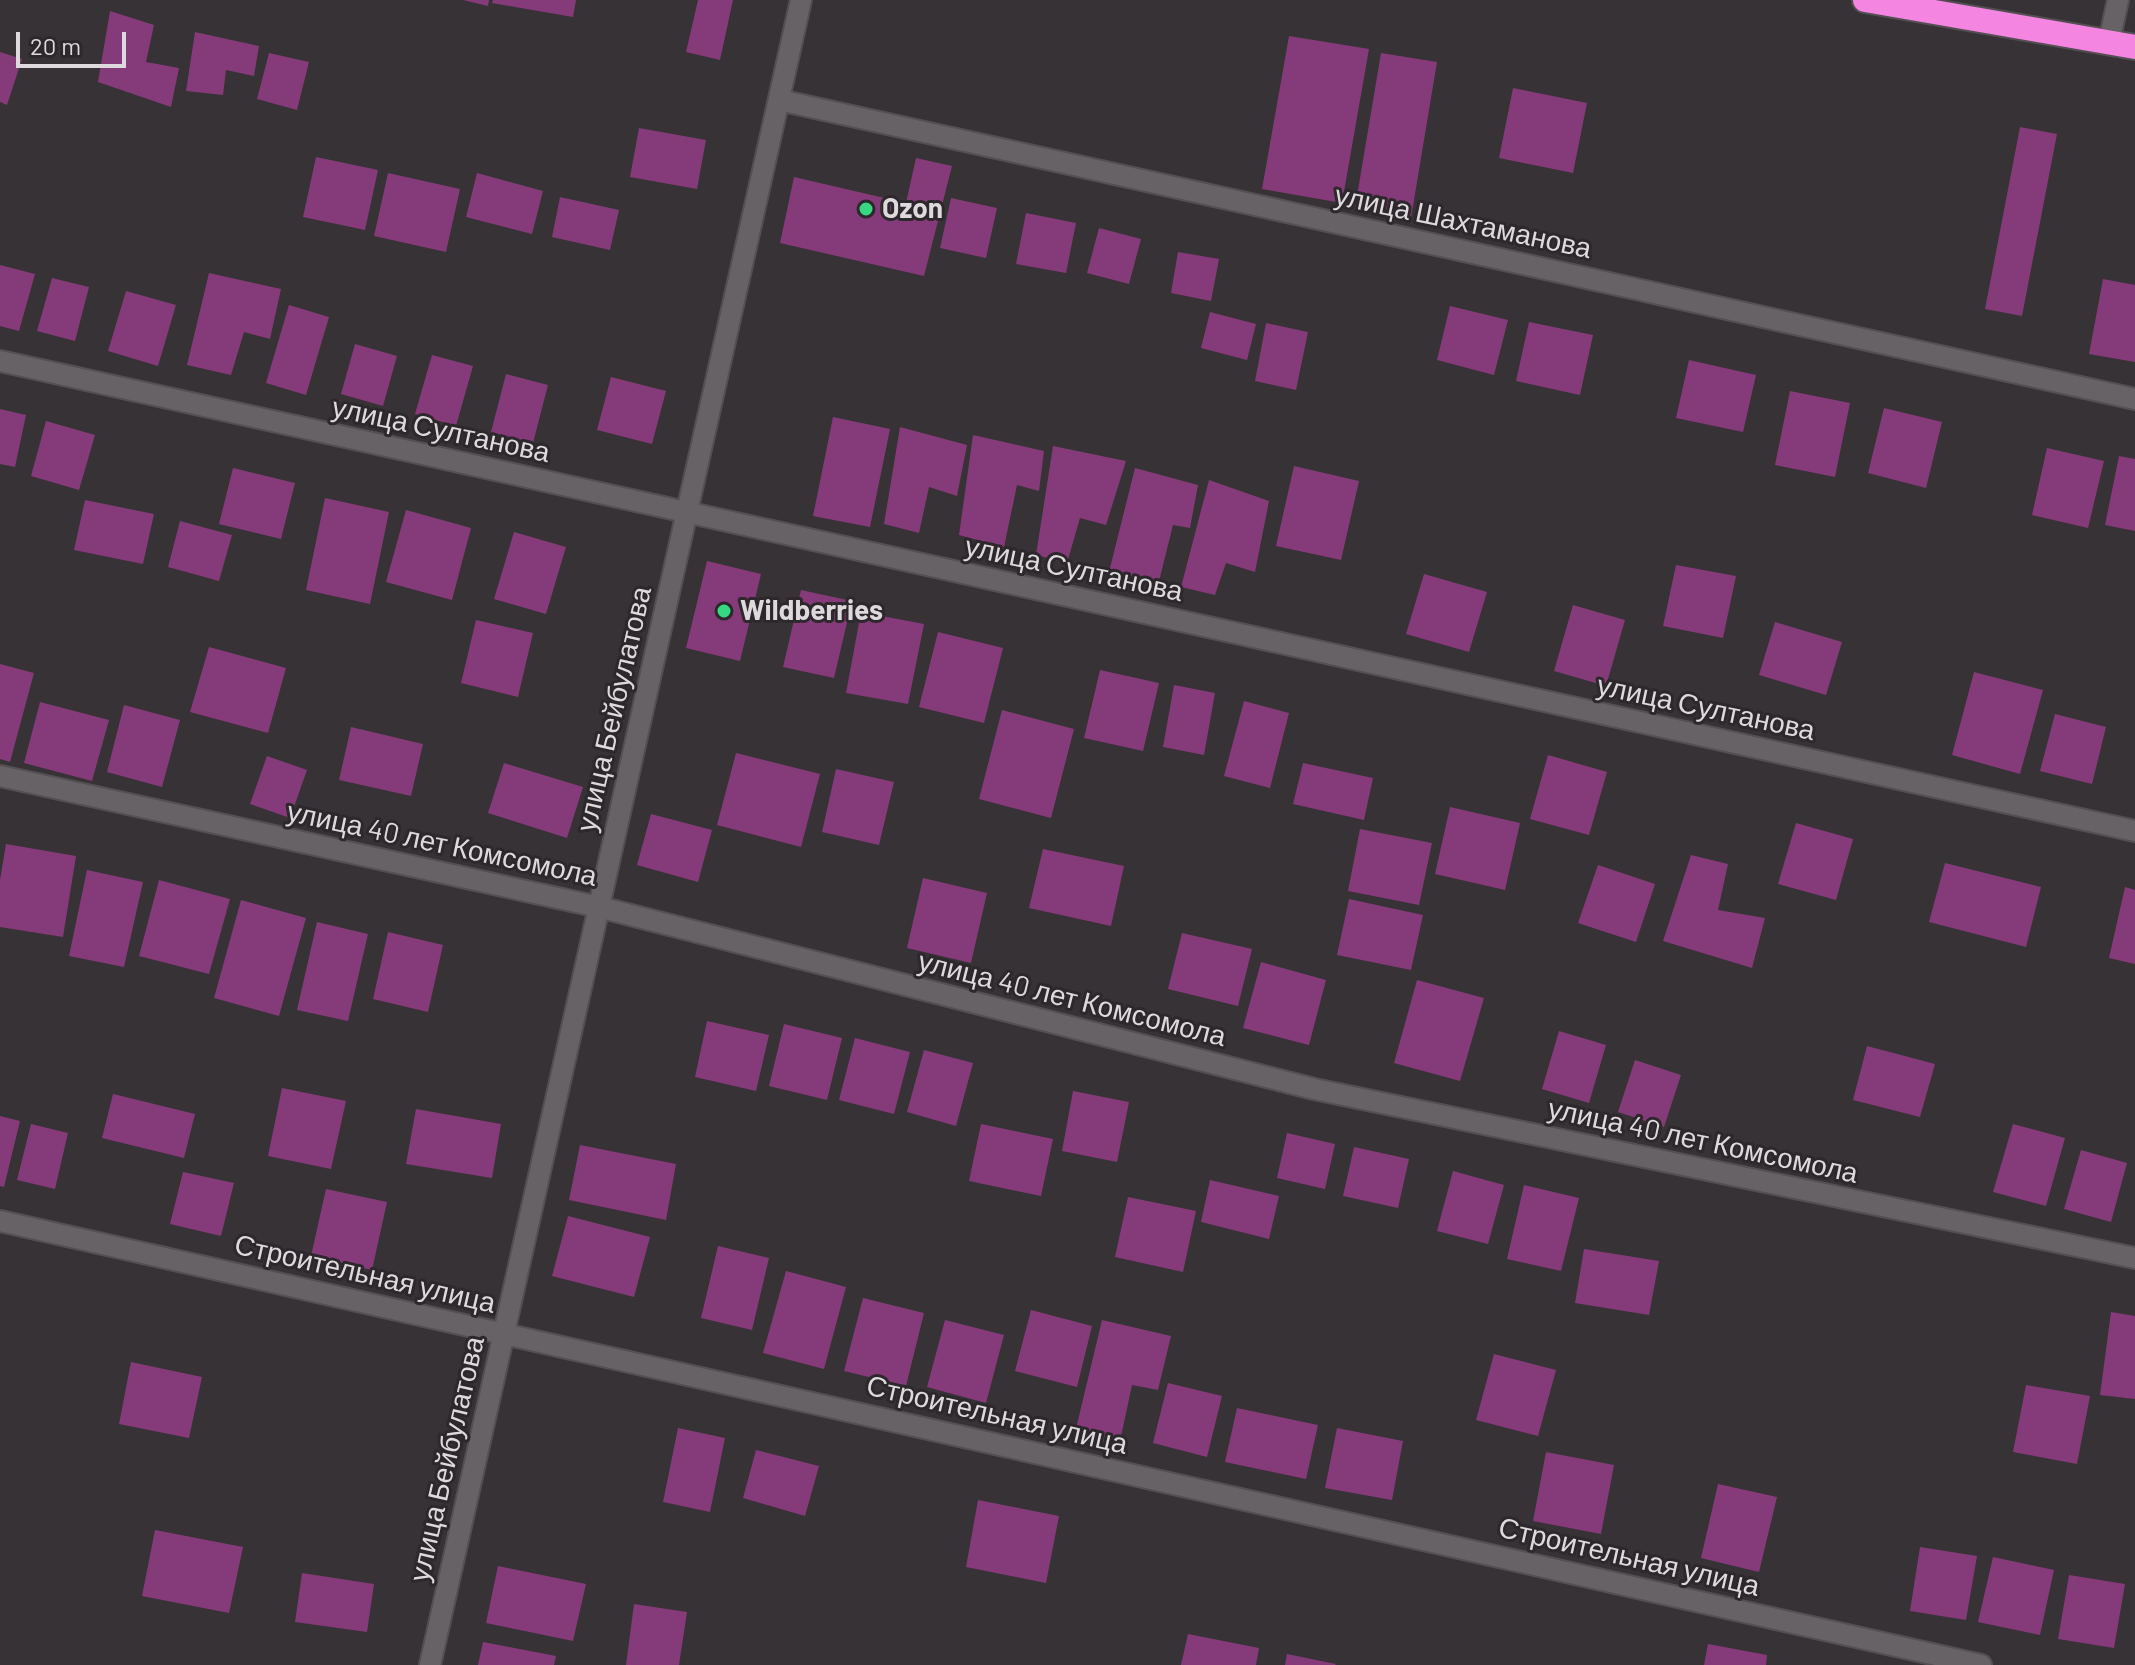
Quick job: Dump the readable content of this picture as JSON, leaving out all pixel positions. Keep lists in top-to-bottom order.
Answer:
{
  "streets": {
    "street": [
      "улица Шахтаманова",
      "улица Султанова",
      "улица Бейбулатова",
      "улица 40 лет Комсомола",
      "Строительная улица"
    ]
  },
  "crossings": [
    ["улица Шахтаманова", "улица Бейбулатова"],
    ["улица Султанова", "улица Бейбулатова"],
    ["улица Бейбулатова", "улица 40 лет Комсомола"],
    ["улица Бейбулатова", "Строительная улица"]
  ],
  "places": ["Ozon", "Wildberries"],
  "scale_bar": "20 m"
}
